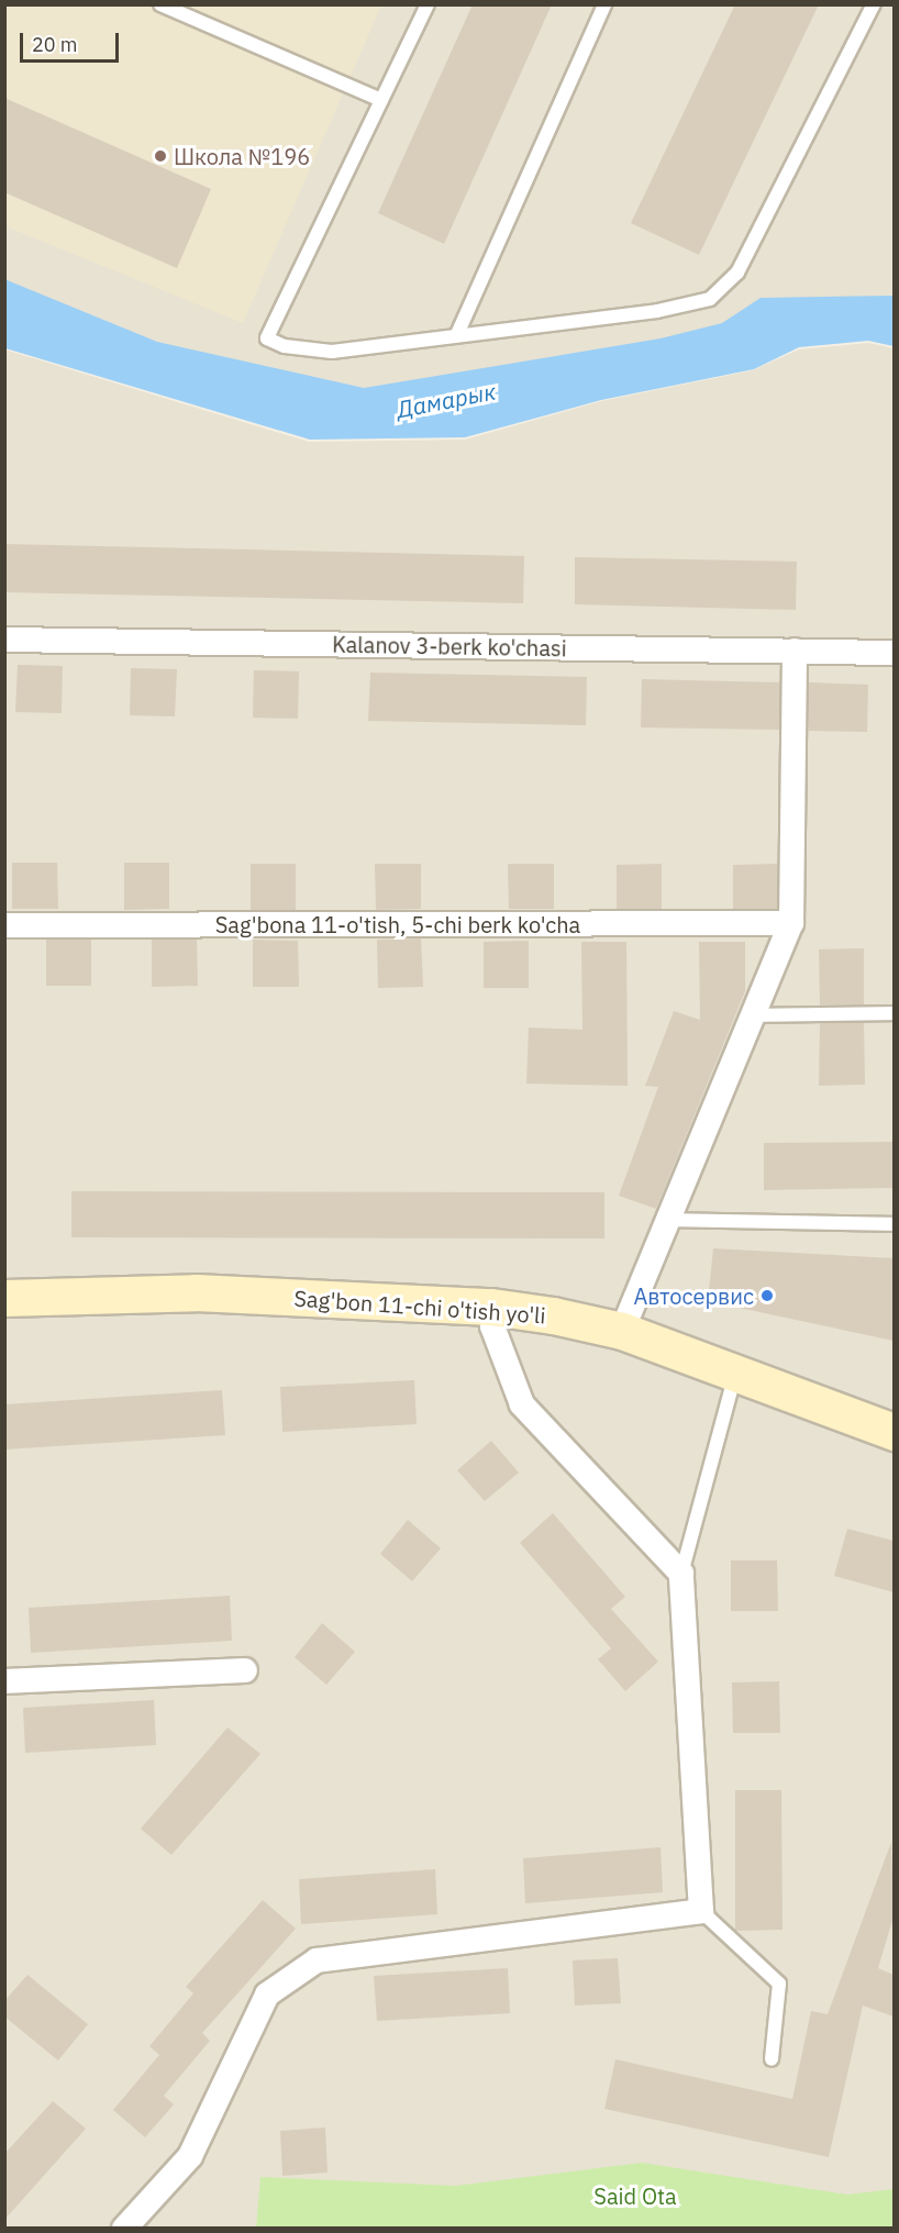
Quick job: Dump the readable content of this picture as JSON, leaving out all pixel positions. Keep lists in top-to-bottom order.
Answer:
{
  "streets": {
    "main road": ["Sag'bon 11-chi o'tish yo'li"],
    "street": ["Kalanov 3-berk ko'chasi", "Sag'bona 11-o'tish, 5-chi berk ko'cha"]
  },
  "water": ["Дамарык"],
  "parks": ["Said Ota"],
  "places": ["Школа №196", "Автосервис"],
  "scale_bar": "20 m"
}
